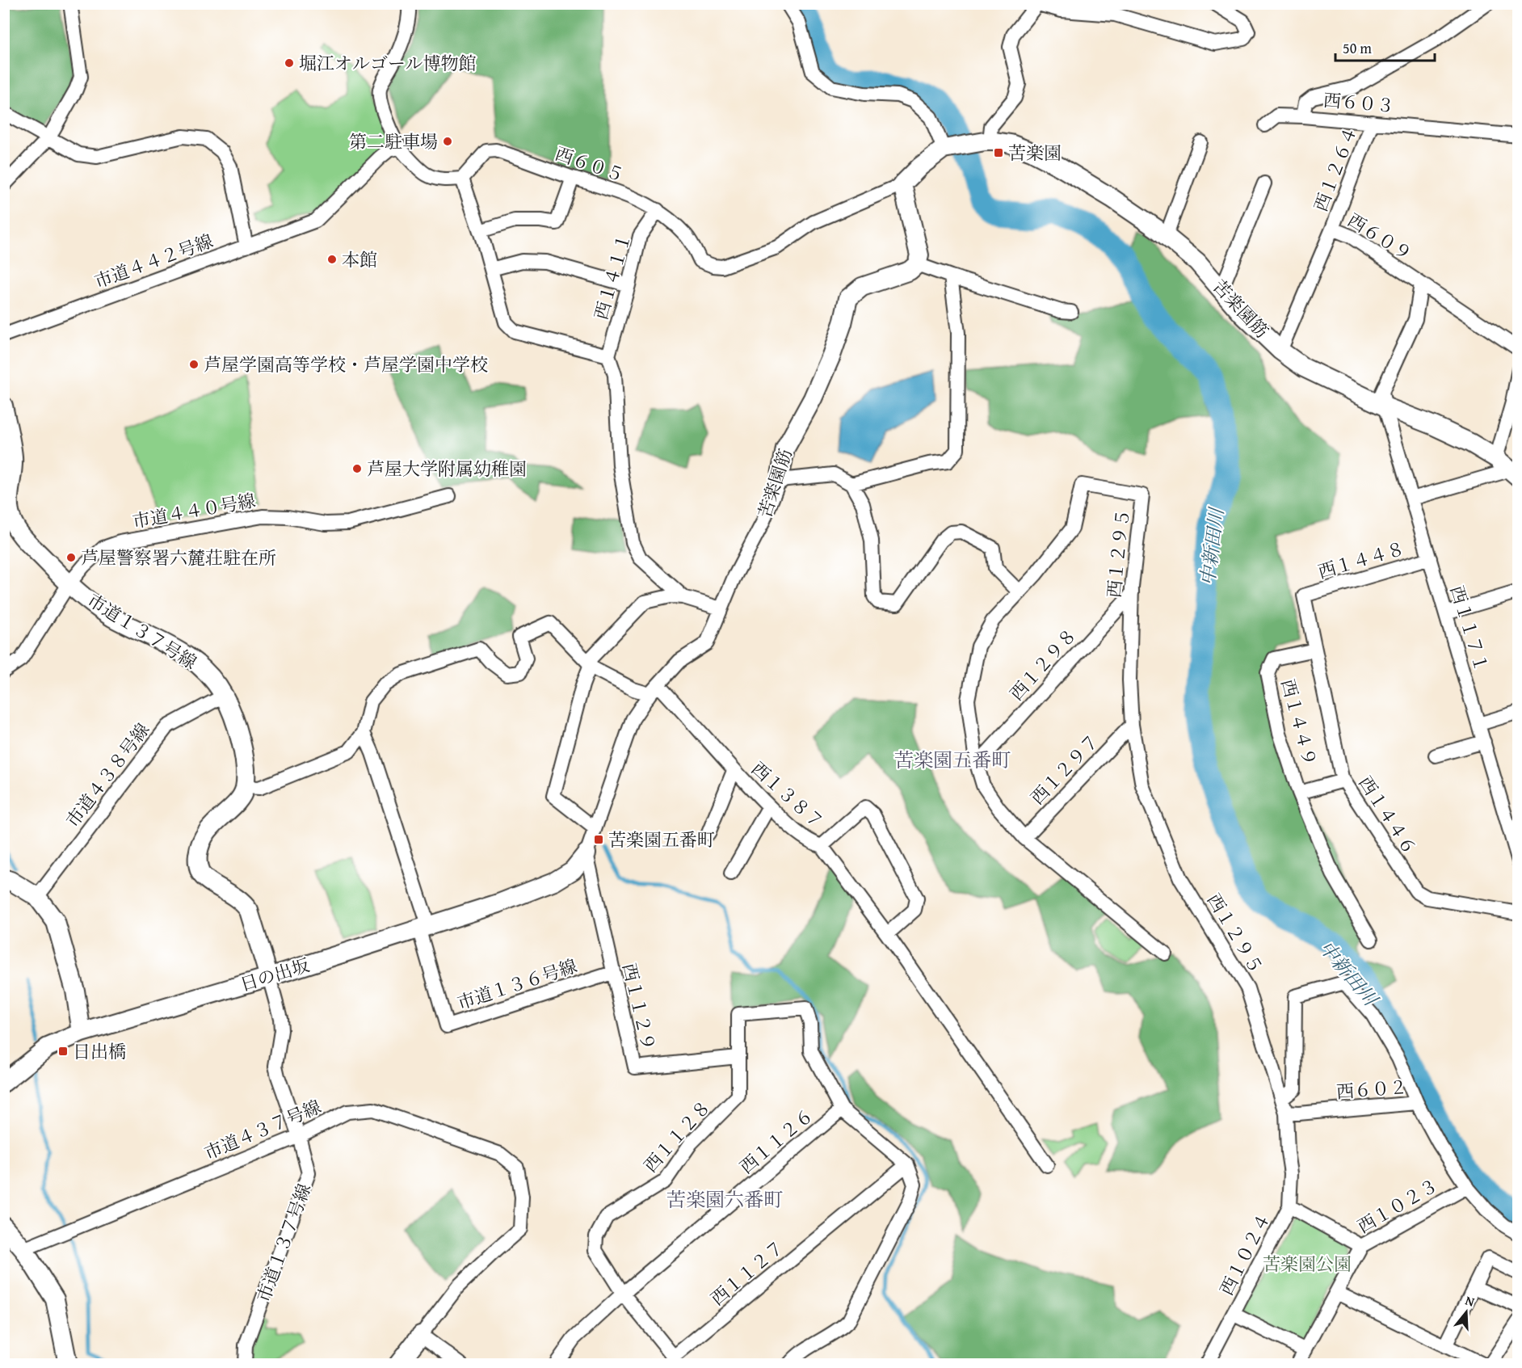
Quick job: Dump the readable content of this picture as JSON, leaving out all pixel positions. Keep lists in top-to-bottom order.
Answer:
{
  "streets": {
    "street": [
      "西６０３",
      "西６０５",
      "西１２６４",
      "西６０９",
      "市道４４２号線",
      "西１４１１",
      "苦楽園筋",
      "市道４４０号線",
      "西１２９５",
      "西１４４８",
      "西１１７１",
      "市道１３７号線",
      "西１２９８",
      "西１４４９",
      "西１２９７",
      "市道４３８号線",
      "西１３８７",
      "西１４４６",
      "日の出坂",
      "市道１３６号線",
      "西１１２９",
      "西６０２",
      "市道４３７号線",
      "西１１２８",
      "西１１２６",
      "西１０２３",
      "西１０２４",
      "西１１２７"
    ]
  },
  "crossings": [
    ["西６０３", "西１２６４"],
    ["西６０５", "西１４１１"],
    ["西６０５", "苦楽園筋"],
    ["西１２６４", "西６０９"],
    ["西６０９", "苦楽園筋"],
    ["苦楽園筋", "西１１７１"],
    ["苦楽園筋", "西１３８７"],
    ["苦楽園筋", "日の出坂"],
    ["苦楽園筋", "西１１２９"],
    ["市道４４０号線", "市道１３７号線"],
    ["西１２９５", "西１２９８"],
    ["西１２９５", "西１２９７"],
    ["西１２９５", "西６０２"],
    ["西１４４８", "西１１７１"],
    ["西１４４８", "西１４４６"],
    ["市道１３７号線", "市道４３８号線"],
    ["市道１３７号線", "日の出坂"],
    ["市道１３７号線", "市道４３７号線"],
    ["西１４４９", "西１４４６"],
    ["日の出坂", "市道１３６号線"],
    ["日の出坂", "西１１２９"],
    ["市道１３６号線", "西１１２９"],
    ["西１１２９", "西１１２８"],
    ["西６０２", "西１０２３"],
    ["西１１２８", "西１１２６"],
    ["西１１２８", "西１１２７"],
    ["西１１２６", "西１１２７"],
    ["西１０２３", "西１０２４"]
  ],
  "districts": ["苦楽園五番町", "苦楽園六番町"],
  "water": ["中新田川"],
  "parks": ["苦楽園公園"],
  "places": {
    "other": [
      "堀江オルゴール博物館",
      "第二駐車場",
      "本館",
      "芦屋学園高等学校・芦屋学園中学校",
      "芦屋大学附属幼稚園",
      "芦屋警察署六麓荘駐在所"
    ],
    "transit": ["苦楽園", "苦楽園五番町", "日出橋"]
  },
  "scale_bar": "50 m",
  "north": "top"
}
